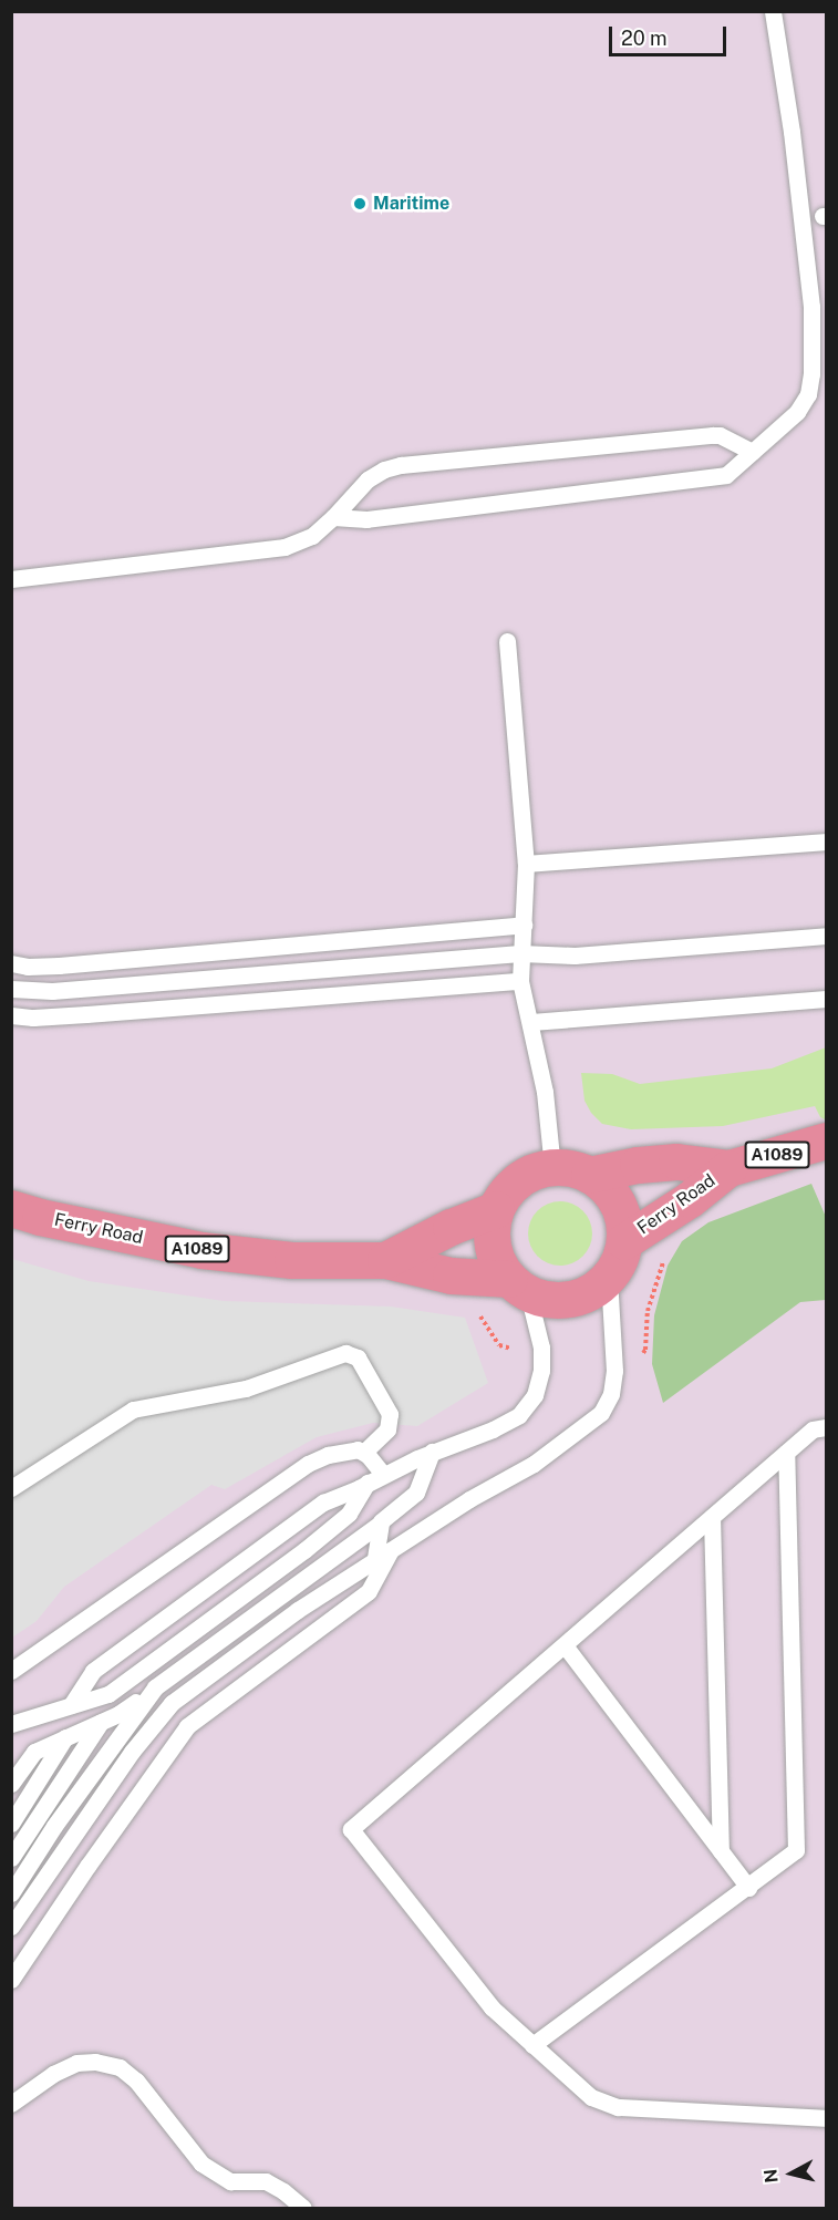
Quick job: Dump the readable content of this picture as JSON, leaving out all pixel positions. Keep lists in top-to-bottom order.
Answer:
{
  "streets": {
    "highway": ["A1089", "Ferry Road"]
  },
  "places": ["Maritime"],
  "scale_bar": "20 m",
  "north": "left"
}
